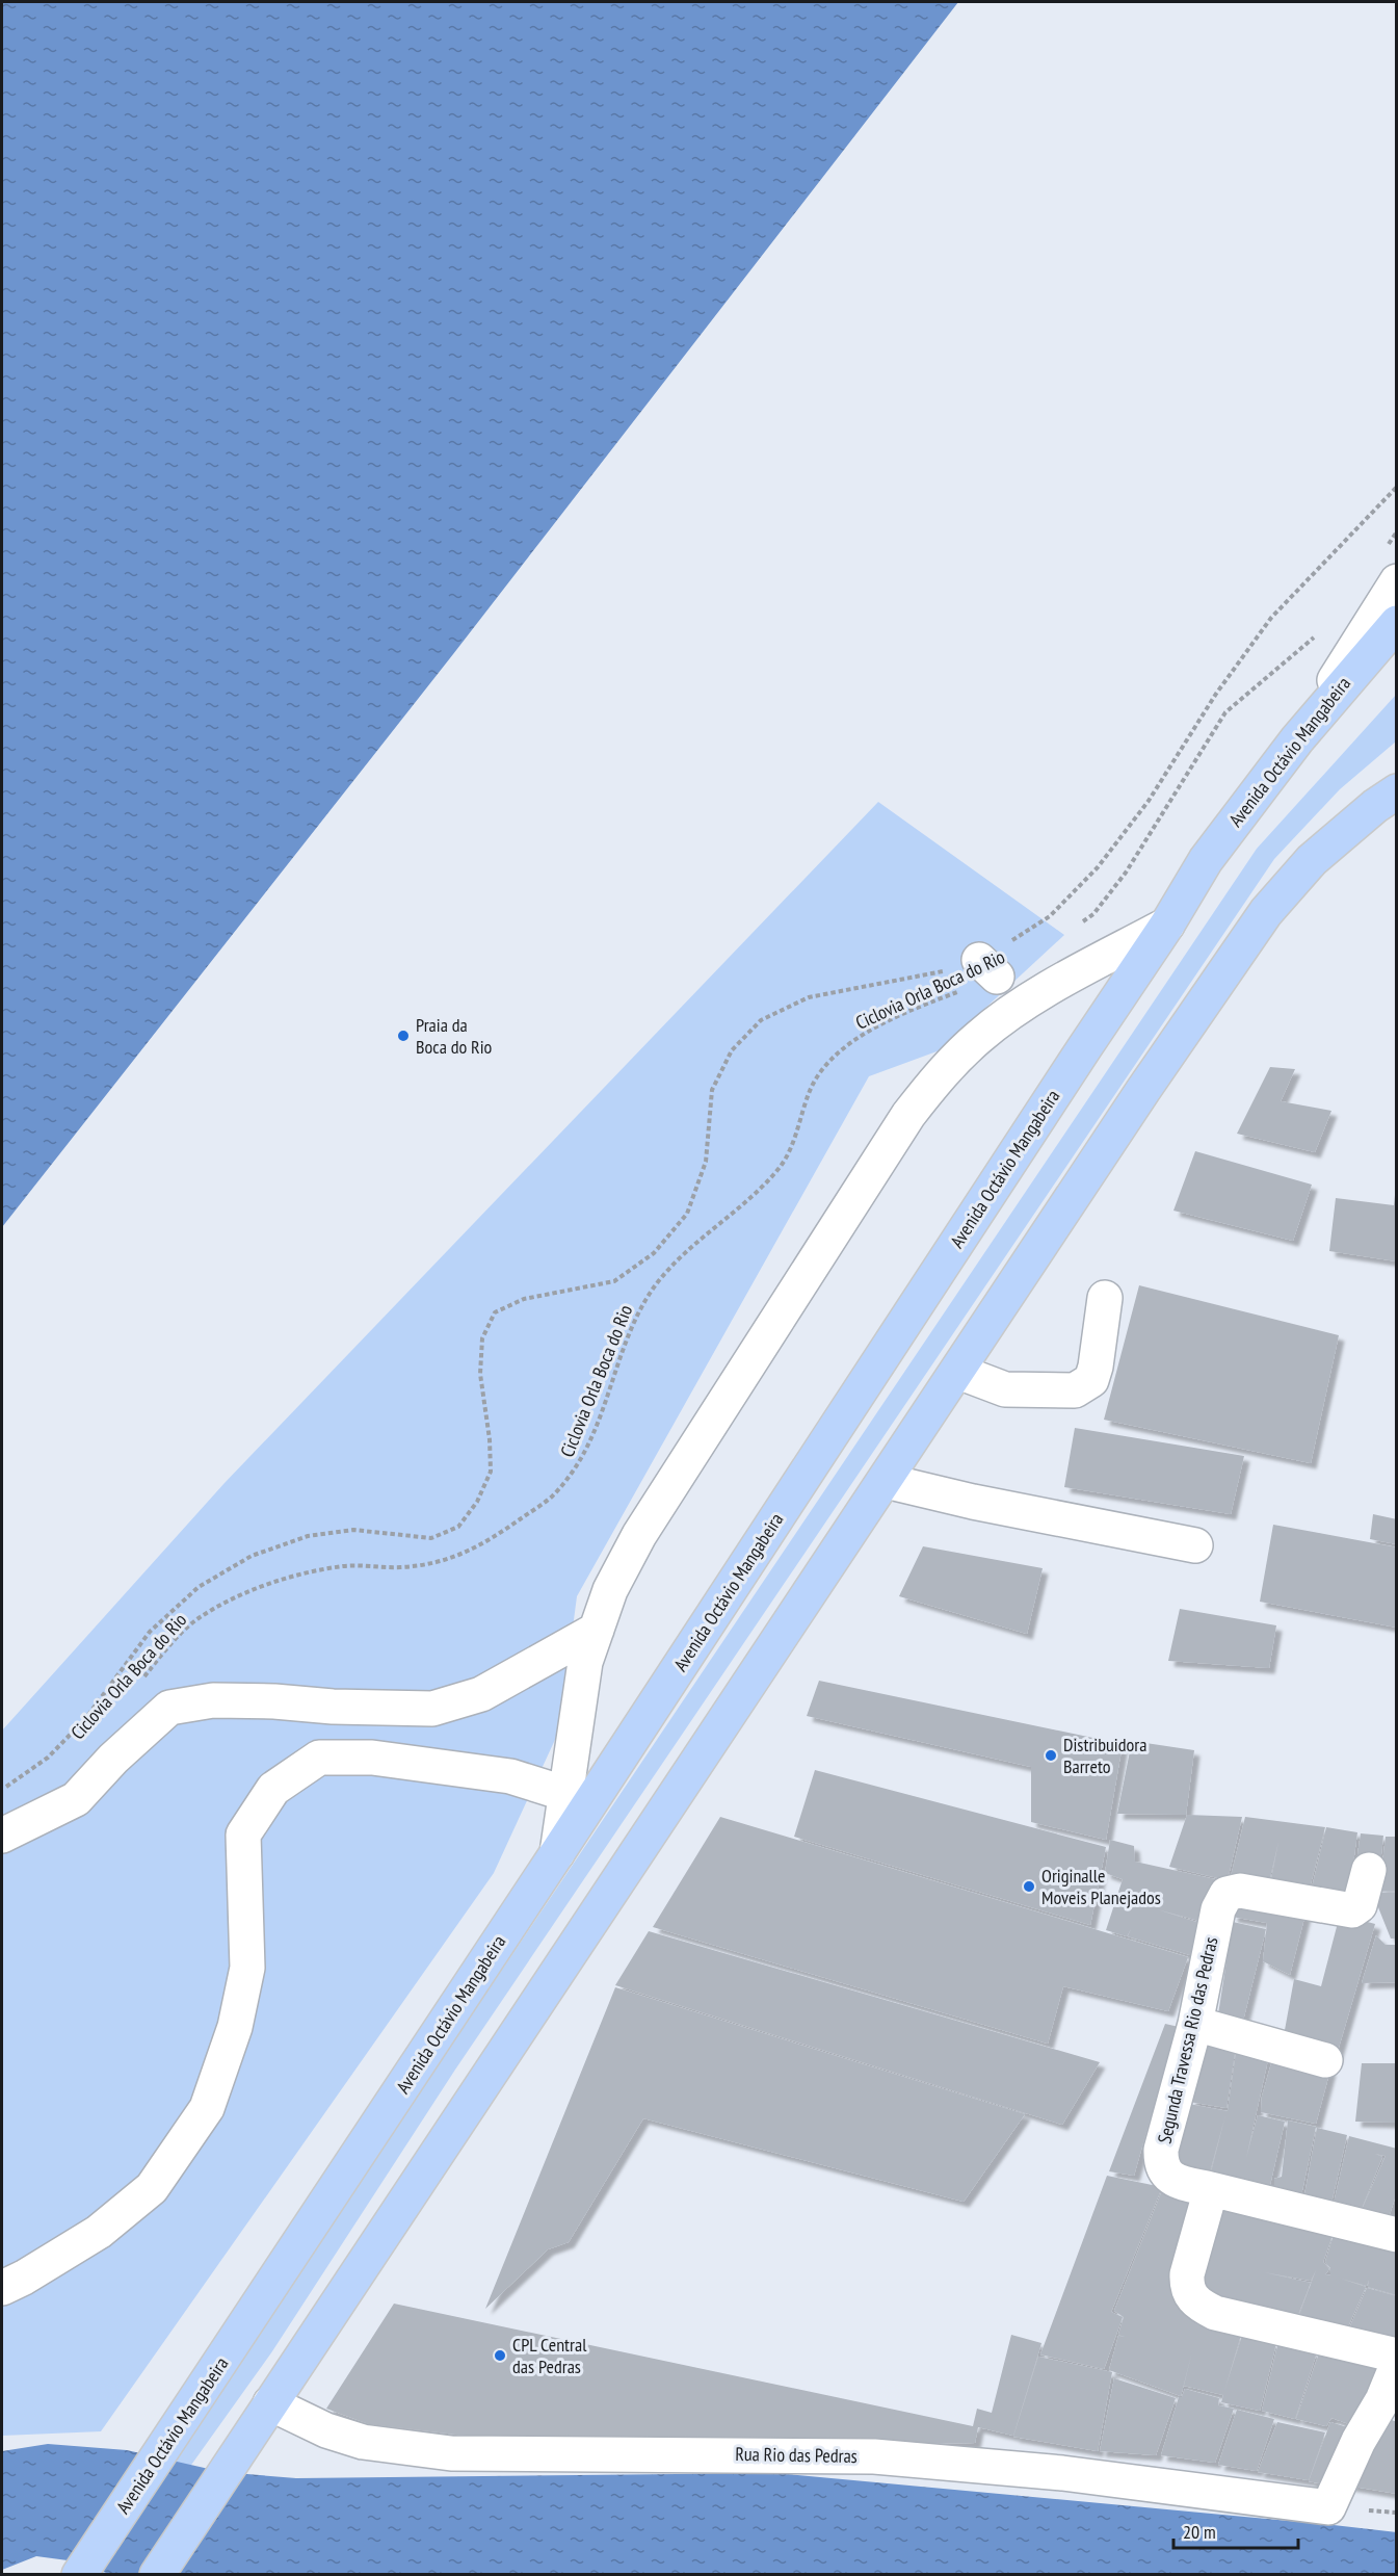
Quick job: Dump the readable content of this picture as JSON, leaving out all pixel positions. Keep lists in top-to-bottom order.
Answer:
{
  "streets": {
    "main road": ["Avenida Octávio Mangabeira"],
    "street": ["Segunda Travessa Rio das Pedras", "Rua Rio das Pedras"],
    "path": ["Ciclovia Orla Boca do Rio"]
  },
  "places": [
    "Praia da Boca do Rio",
    "Distribuidora Barreto",
    "Originalle Moveis Planejados",
    "CPL Central das Pedras"
  ],
  "scale_bar": "20 m"
}
